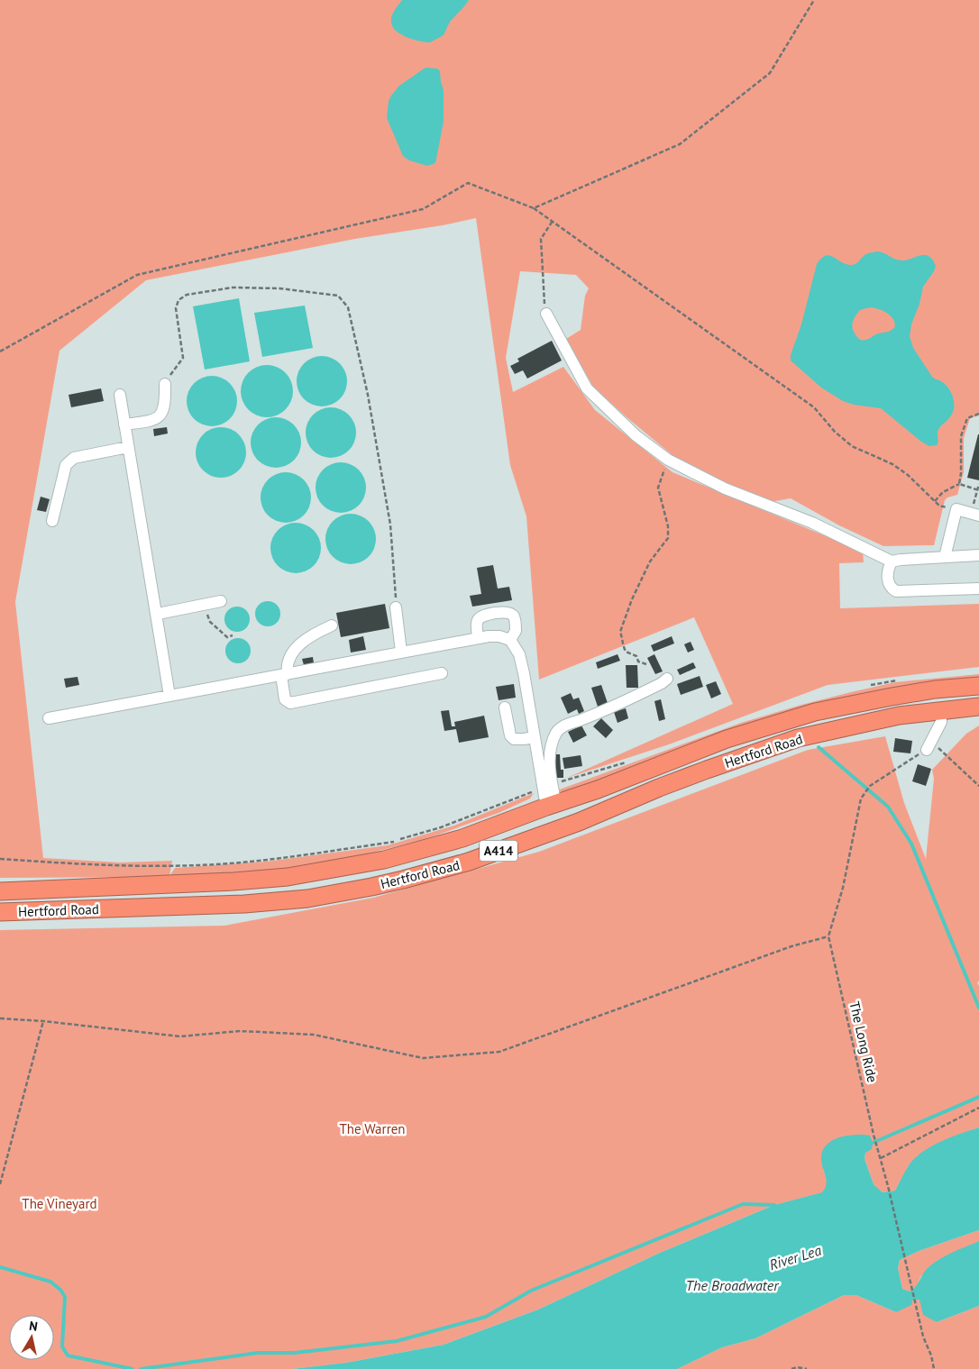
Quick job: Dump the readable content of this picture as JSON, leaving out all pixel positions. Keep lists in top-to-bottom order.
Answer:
{
  "streets": {
    "highway": ["Hertford Road", "A414"],
    "path": ["The Long Ride"]
  },
  "water": ["River Lea", "The Broadwater"],
  "parks": ["The Warren", "The Vineyard"],
  "north": "top"
}
